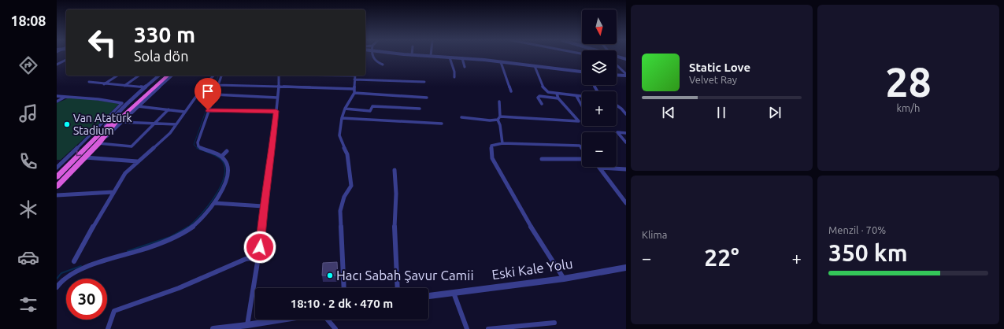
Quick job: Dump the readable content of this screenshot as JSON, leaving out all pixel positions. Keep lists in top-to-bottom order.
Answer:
{
  "streets": {
    "street": ["Eski Kale Yolu"]
  },
  "places": ["Van Atatürk Stadium", "Hacı Sabah Şavur Camii"],
  "north": "bottom",
  "page": {
    "tabs": "18:08",
    "tile": [
      ["28", "km/h"],
      "Klima",
      ["Menzil · 70%", "350 km"]
    ],
    "map_buttons": ["+", "−"],
    "turn": ["330 m", "Sola dön"],
    "song": ["Static Love", "Velvet Ray"],
    "heat": ["−", "22°", "+"],
    "limit": "30",
    "trip": "18:10 · 2 dk · 470 m"
  }
}
